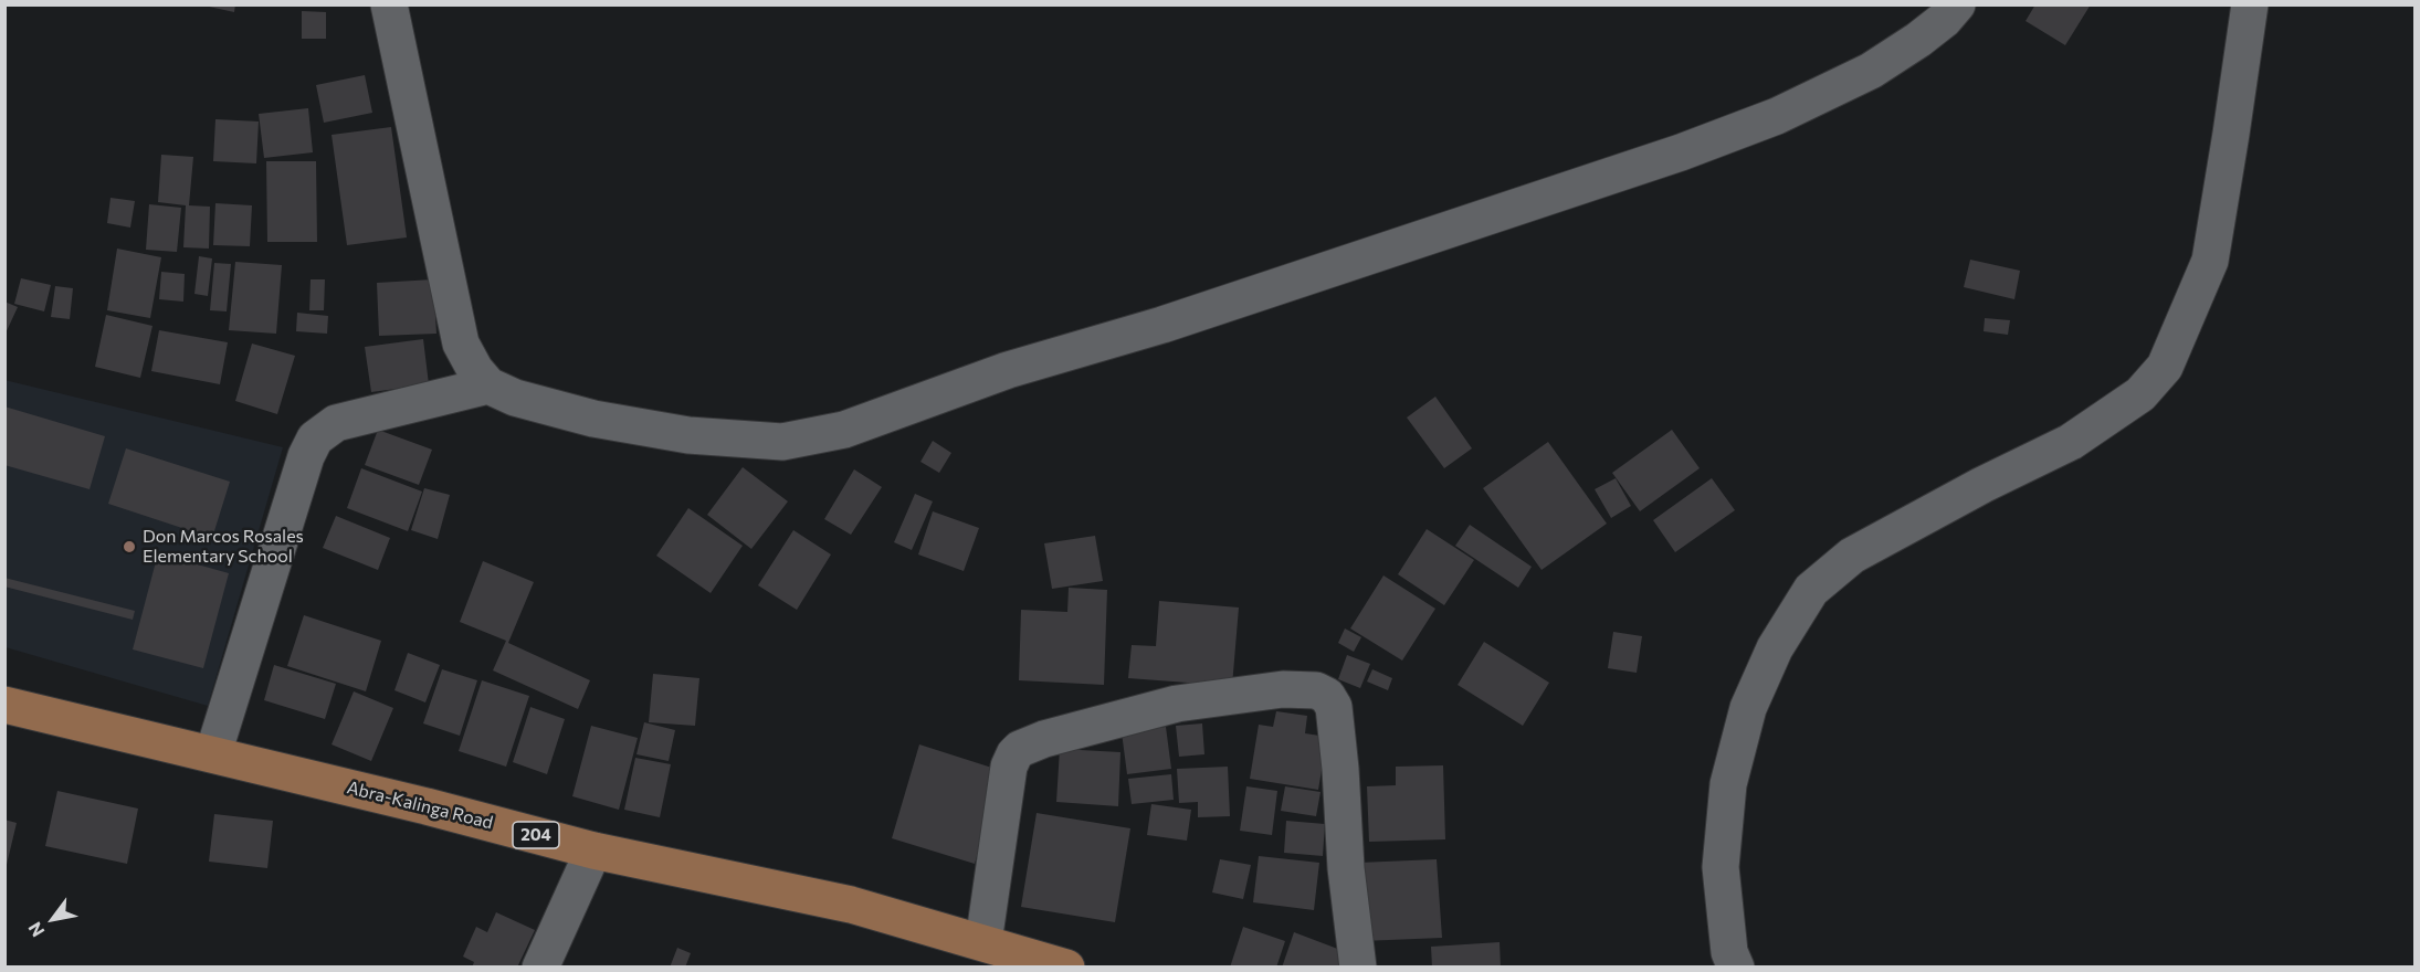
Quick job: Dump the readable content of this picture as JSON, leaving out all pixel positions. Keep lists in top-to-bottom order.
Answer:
{
  "streets": {
    "main road": ["Abra-Kalinga Road", "204"]
  },
  "places": ["Don Marcos Rosales Elementary School"],
  "north": "bottom left"
}
